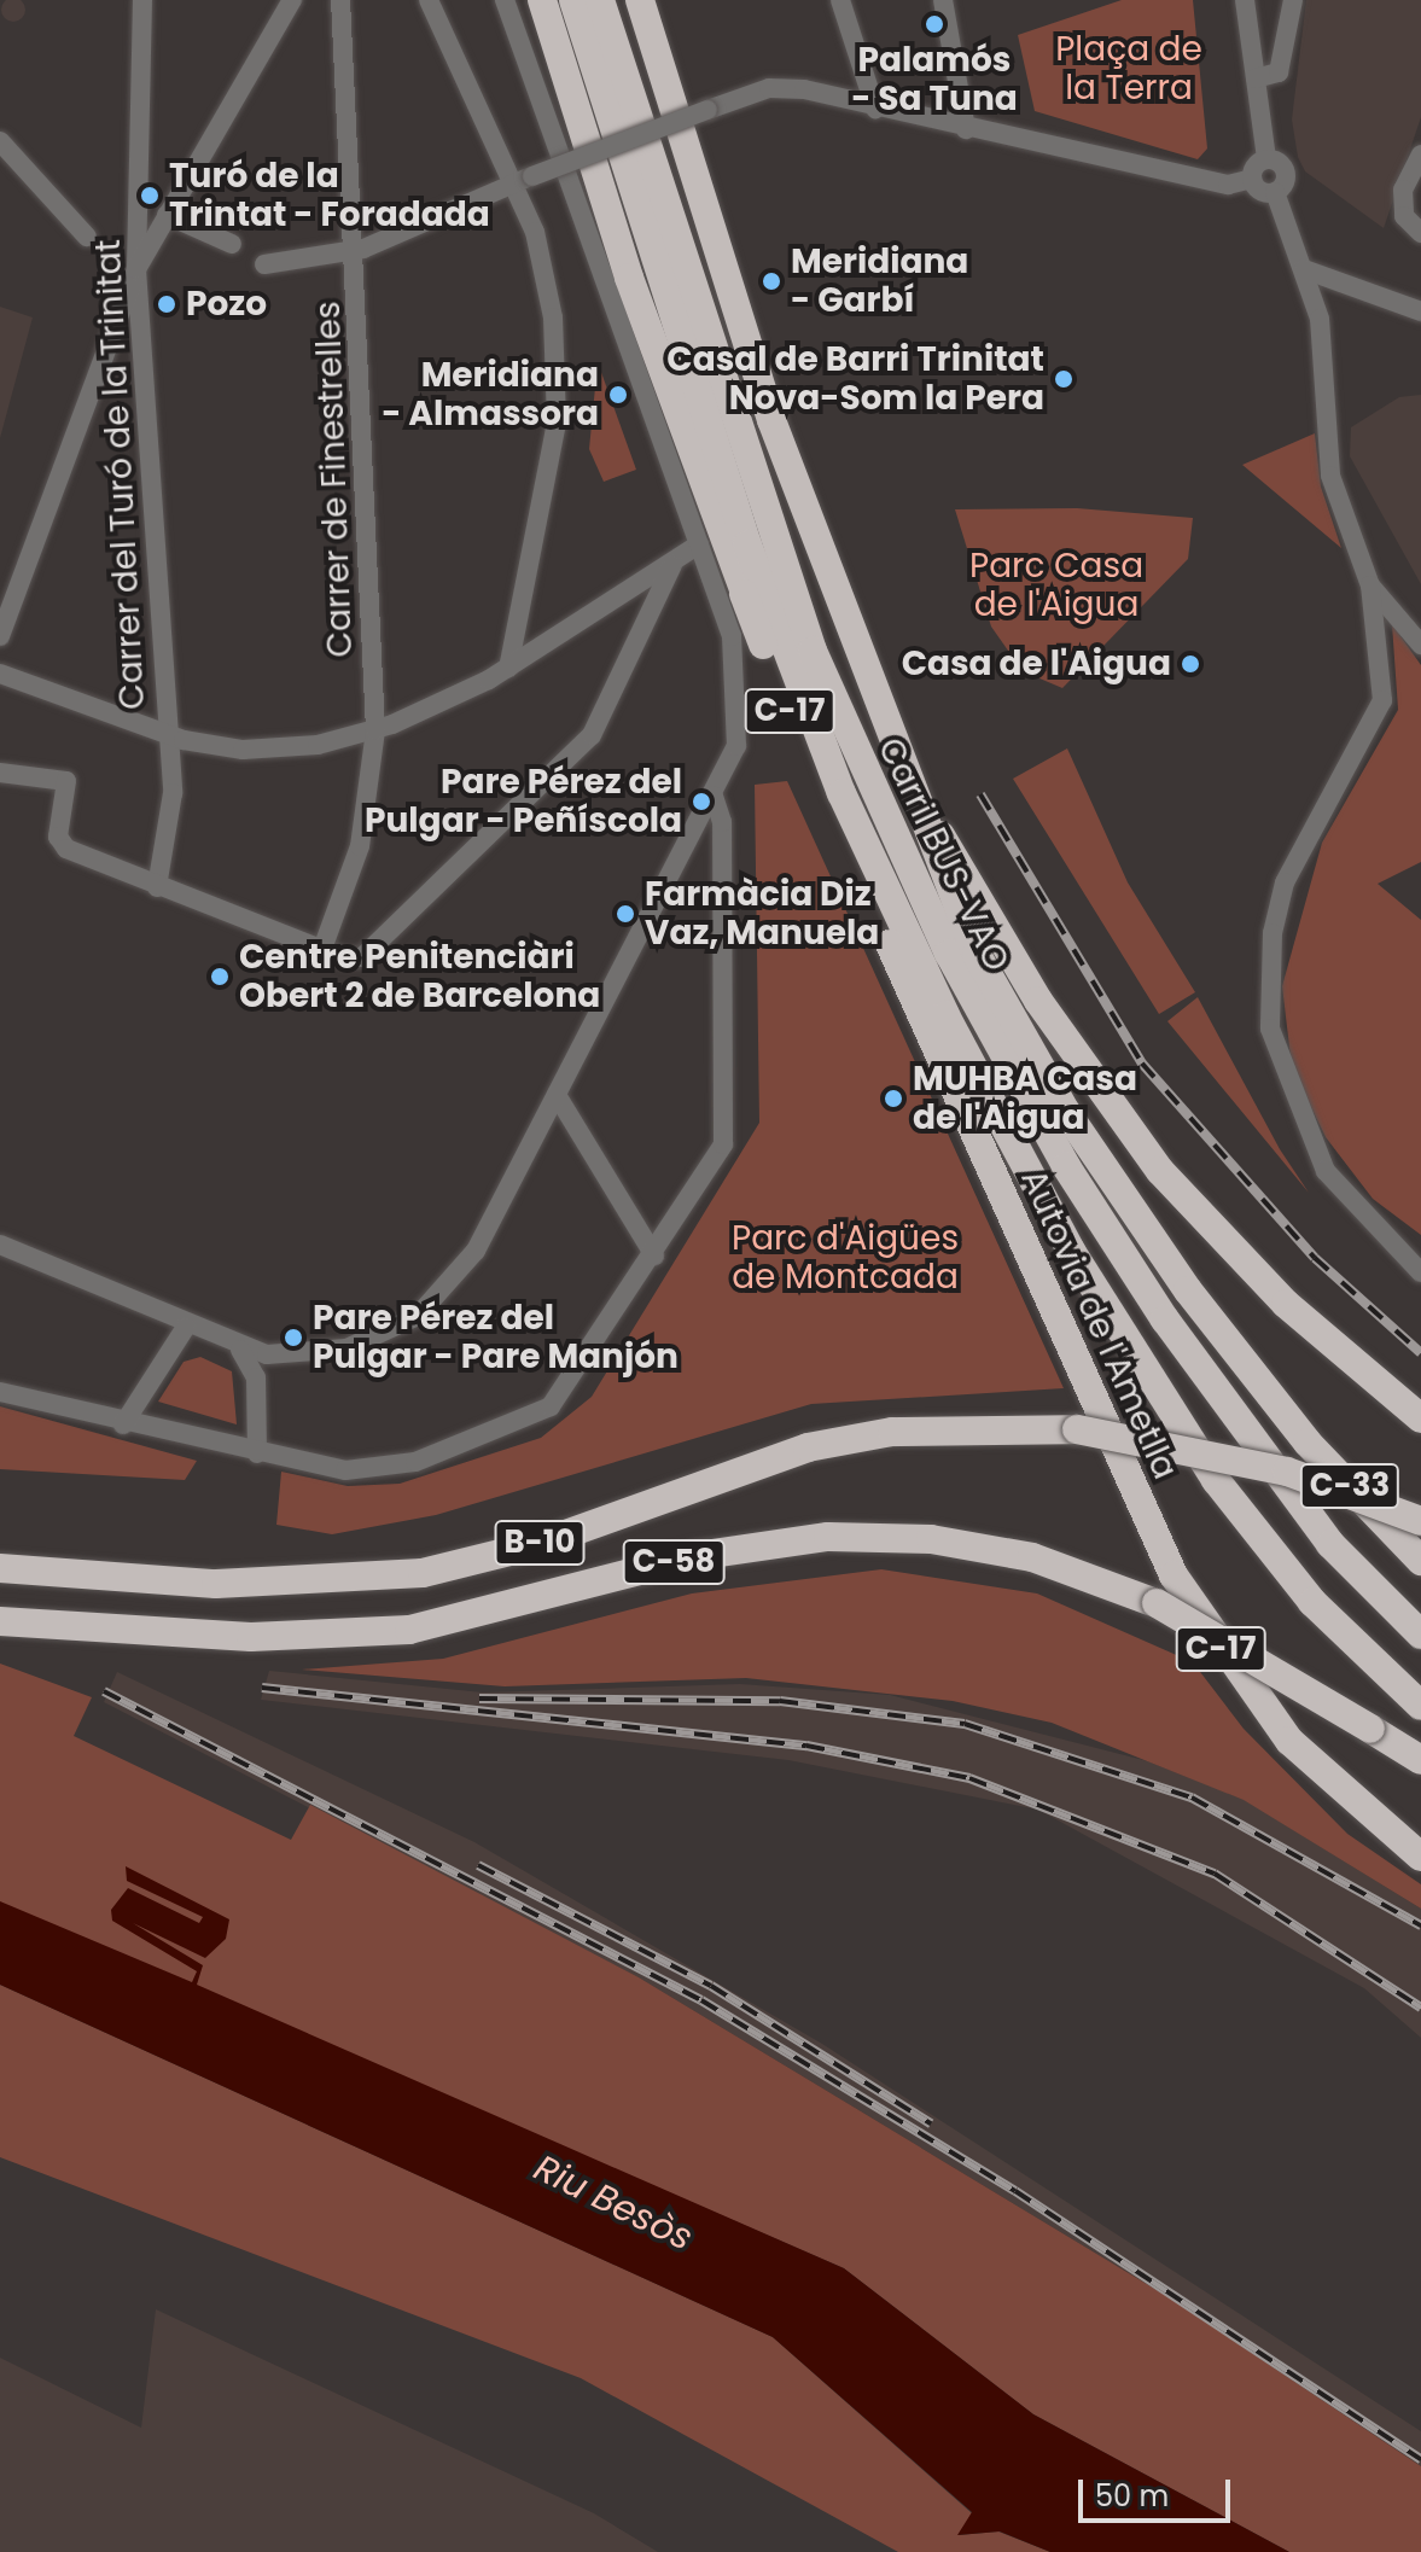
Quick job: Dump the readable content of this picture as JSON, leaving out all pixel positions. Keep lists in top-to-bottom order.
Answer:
{
  "streets": {
    "highway": [
      "C-17",
      "Carril BUS-VAO",
      "Autovia de l'Ametlla",
      "C-33",
      "B-10",
      "C-58"
    ],
    "street": ["Carrer del Turó de la Trinitat", "Carrer de Finestrelles"]
  },
  "water": ["Riu Besòs"],
  "parks": ["Plaça de la Terra", "Parc Casa de l'Aigua", "Parc d'Aigües de Montcada"],
  "places": [
    "Palamós - Sa Tuna",
    "Turó de la Trintat - Foradada",
    "Meridiana - Garbí",
    "Pozo",
    "Casal de Barri Trinitat Nova-Som la Pera",
    "Meridiana - Almassora",
    "Casa de l'Aigua",
    "Pare Pérez del Pulgar - Peñíscola",
    "Farmàcia Diz Vaz, Manuela",
    "Centre Penitenciàri Obert 2 de Barcelona",
    "MUHBA Casa de l'Aigua",
    "Pare Pérez del Pulgar - Pare Manjón"
  ],
  "scale_bar": "50 m"
}
